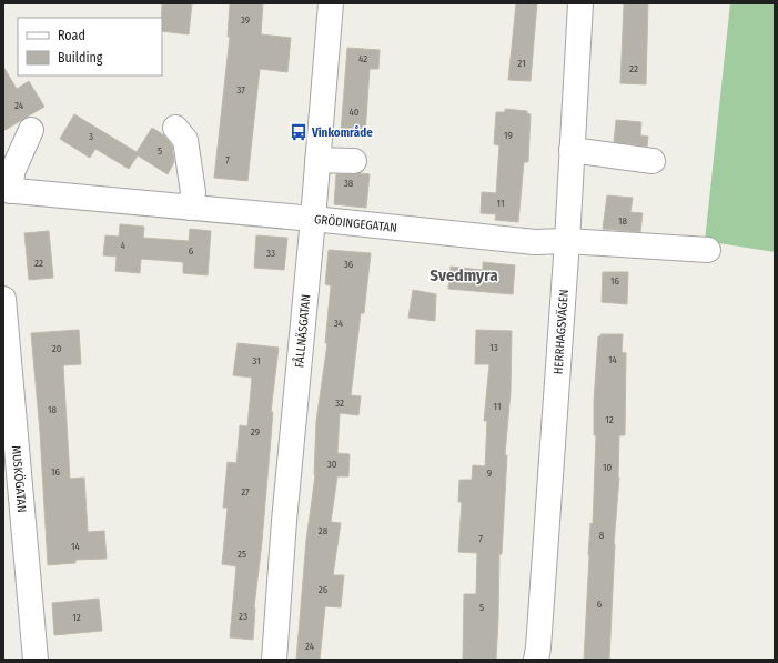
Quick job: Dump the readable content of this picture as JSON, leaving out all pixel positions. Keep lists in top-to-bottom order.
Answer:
{
  "streets": {
    "street": [
      "GRÖDINGEGATAN",
      "FÅLLNÄSGATAN",
      "HERRHAGSVÄGEN",
      "MUSKÖGATAN"
    ]
  },
  "crossings": [
    ["GRÖDINGEGATAN", "FÅLLNÄSGATAN"],
    ["GRÖDINGEGATAN", "HERRHAGSVÄGEN"]
  ],
  "districts": ["Svedmyra"],
  "places": {
    "bus stop": ["Vinkområde"]
  },
  "house_numbers": [
    "39",
    "42",
    "21",
    "22",
    "37",
    "24",
    "40",
    "19",
    "3",
    "5",
    "7",
    "38",
    "11",
    "18",
    "4",
    "6",
    "33",
    "22",
    "36",
    "16",
    "34",
    "13",
    "20",
    "14",
    "31",
    "32",
    "11",
    "18",
    "12",
    "29",
    "30",
    "10",
    "16",
    "9",
    "27",
    "28",
    "8",
    "7",
    "14",
    "25",
    "26",
    "6",
    "5",
    "23",
    "12",
    "24"
  ],
  "legend": ["Road", "Building"]
}
